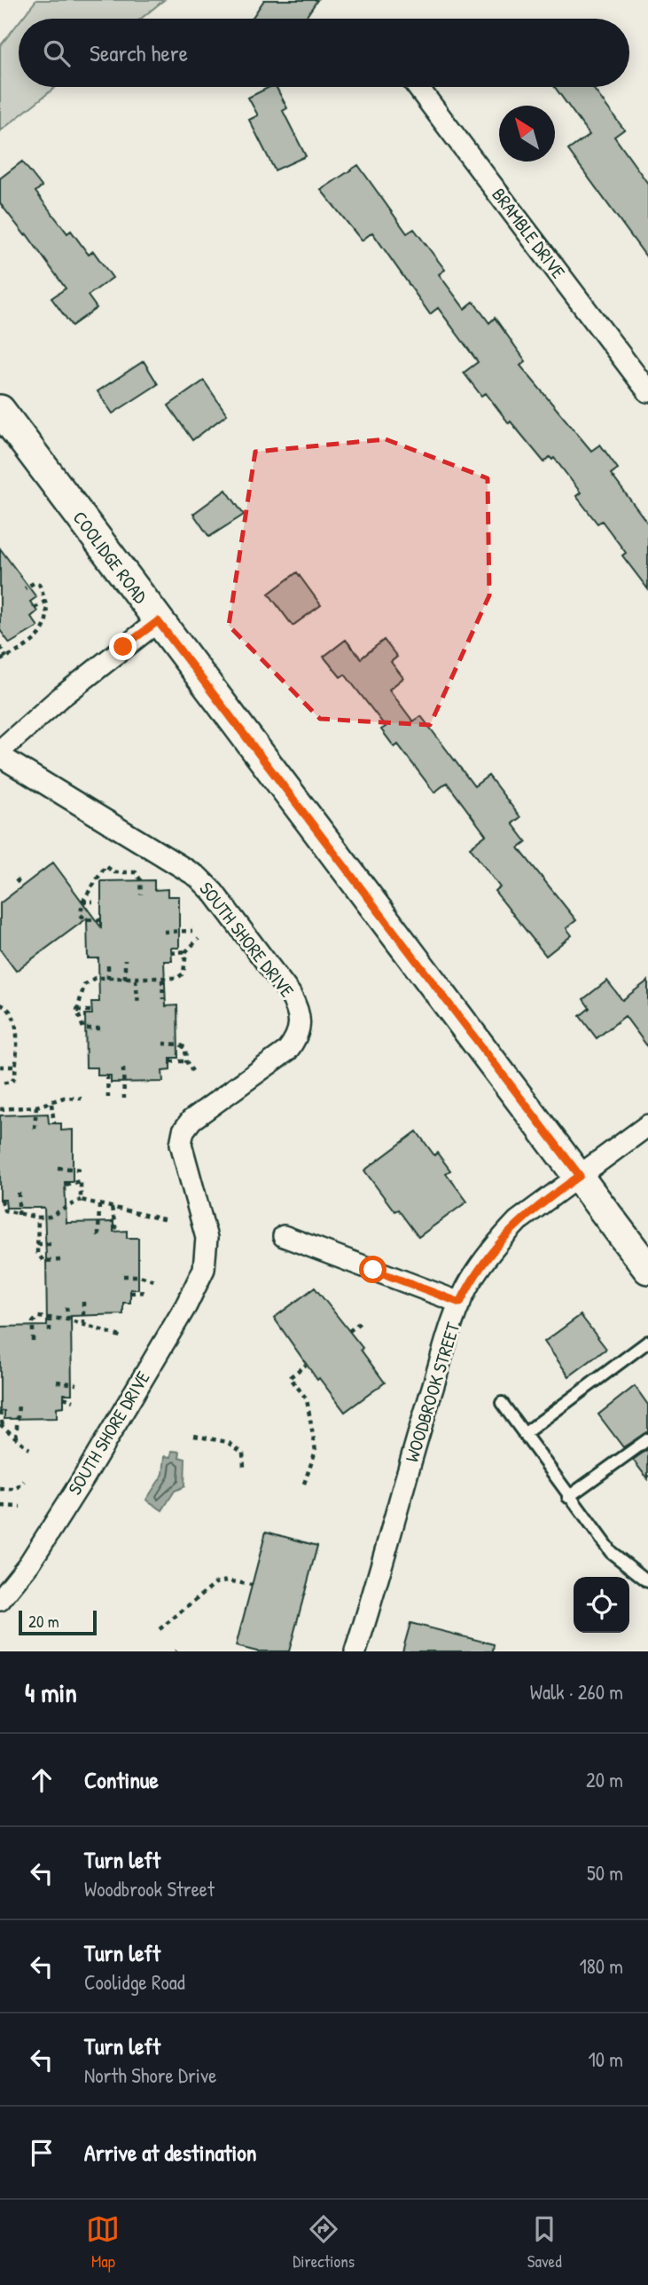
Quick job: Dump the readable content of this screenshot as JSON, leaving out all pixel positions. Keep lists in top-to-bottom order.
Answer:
{
  "streets": {
    "street": [
      "BRAMBLE DRIVE",
      "COOLIDGE ROAD",
      "SOUTH SHORE DRIVE",
      "WOODBROOK STREET"
    ]
  },
  "crossings": [
    ["COOLIDGE ROAD", "WOODBROOK STREET"]
  ],
  "scale_bar": "20 m",
  "north": "top left",
  "page": {
    "search": "Search here",
    "scale": "20 m",
    "heading": ["4 min", "Walk · 260 m"],
    "list": [
      ["Continue", "20 m"],
      ["Turn left", "Woodbrook Street", "50 m"],
      ["Turn left", "Coolidge Road", "180 m"],
      ["Turn left", "North Shore Drive", "10 m"],
      "Arrive at destination"
    ],
    "nav": ["Map", "Directions", "Saved"]
  }
}
